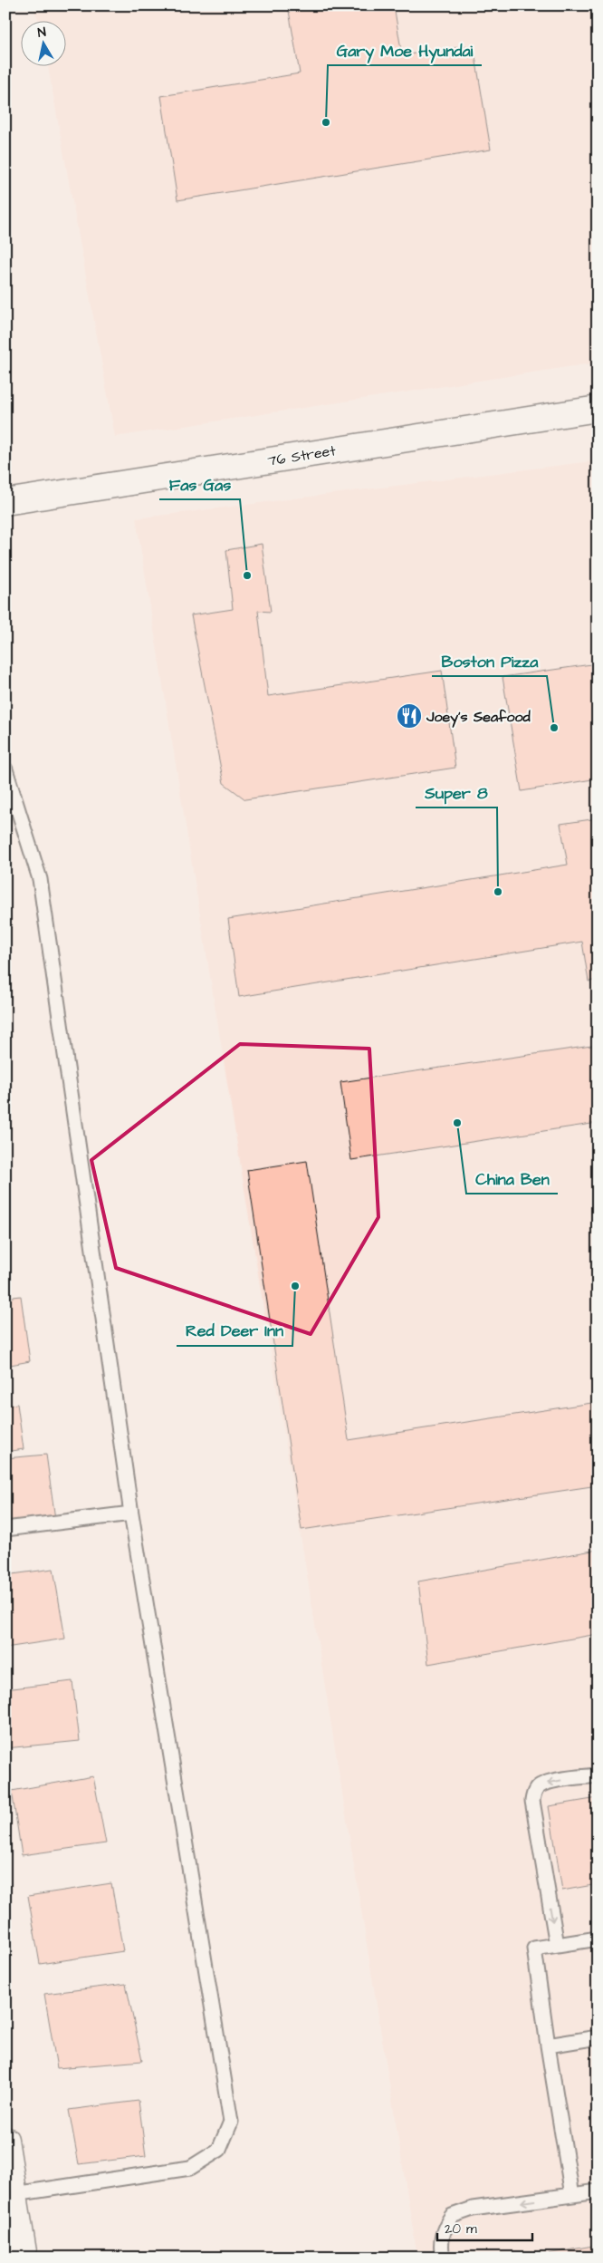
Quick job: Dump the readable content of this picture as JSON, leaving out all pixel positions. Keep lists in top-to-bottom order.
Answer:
{
  "streets": {
    "street": ["76 Street"]
  },
  "places": {
    "other": [
      "Gary Moe Hyundai",
      "Fas Gas",
      "Boston Pizza",
      "Super 8",
      "China Ben",
      "Red Deer Inn"
    ],
    "restaurant": ["Joey's Seafood"]
  },
  "scale_bar": "20 m",
  "north": "top"
}
